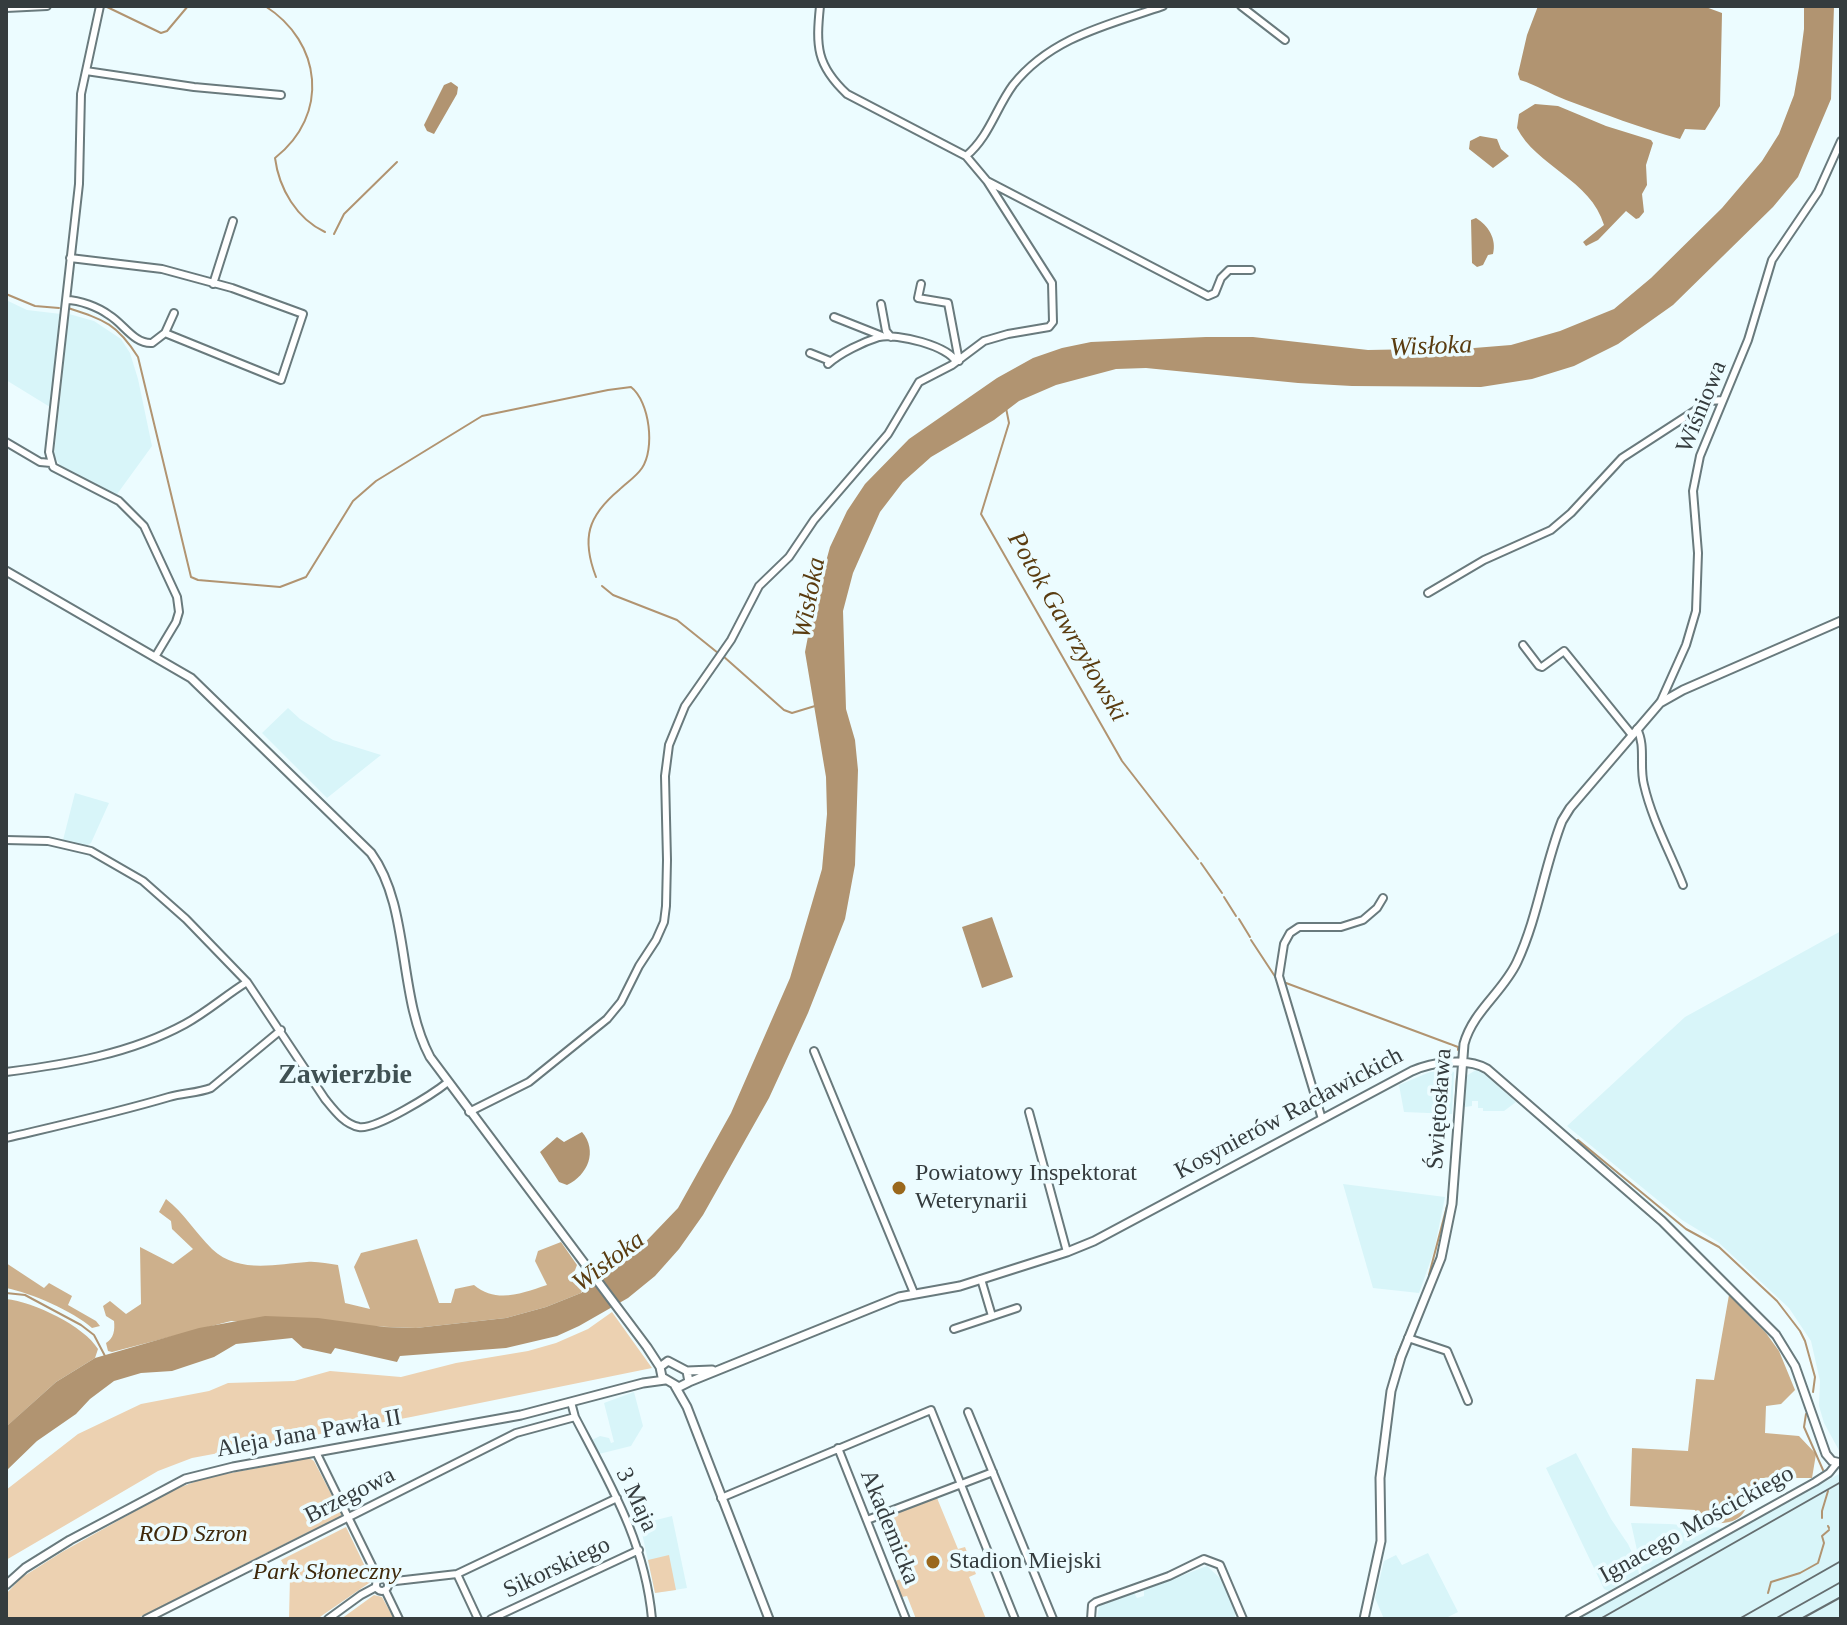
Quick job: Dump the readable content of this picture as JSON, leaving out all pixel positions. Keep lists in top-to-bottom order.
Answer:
{
  "streets": {
    "street": [
      "Wiśniowa",
      "Świętosława",
      "Kosynierów Racławickich",
      "Aleja Jana Pawła II",
      "Brzegowa",
      "3 Maja",
      "Ignacego Mościckiego",
      "Akademicka",
      "Sikorskiego"
    ]
  },
  "crossings": [
    ["Wiśniowa", "Świętosława"],
    ["Świętosława", "Kosynierów Racławickich"],
    ["Aleja Jana Pawła II", "3 Maja"],
    ["Brzegowa", "3 Maja"],
    ["3 Maja", "Sikorskiego"]
  ],
  "districts": ["Zawierzbie"],
  "water": ["Wisłoka", "Potok Gawrzyłowski"],
  "parks": ["ROD Szron", "Park Słoneczny"],
  "places": ["Powiatowy Inspektorat Weterynarii", "Stadion Miejski"]
}
